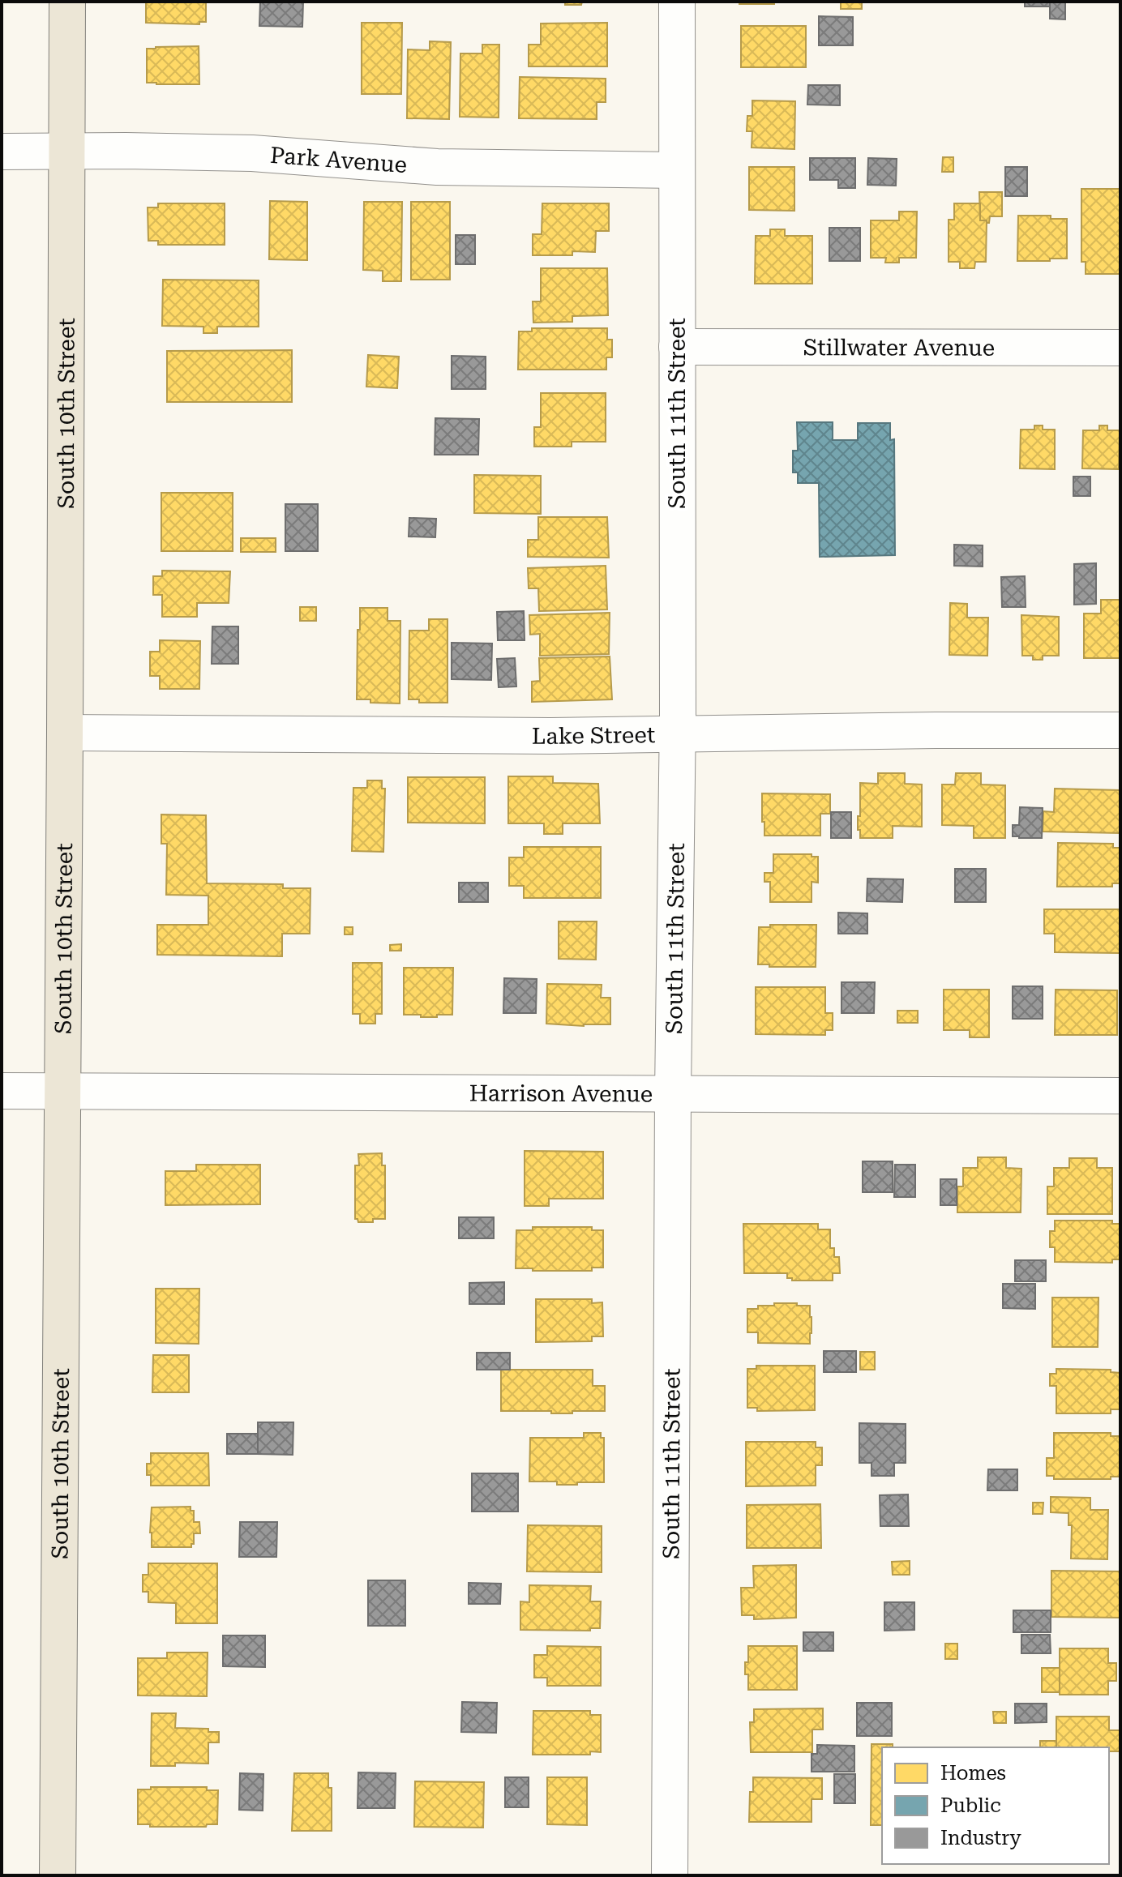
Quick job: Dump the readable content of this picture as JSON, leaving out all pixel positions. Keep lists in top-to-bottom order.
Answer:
{
  "streets": {
    "main road": ["South 10th Street"],
    "street": [
      "Park Avenue",
      "Stillwater Avenue",
      "South 11th Street",
      "Lake Street",
      "Harrison Avenue"
    ]
  },
  "crossings": [
    ["Park Avenue", "South 10th Street"],
    ["Park Avenue", "South 11th Street"],
    ["Stillwater Avenue", "South 11th Street"],
    ["South 10th Street", "Lake Street"],
    ["South 10th Street", "Harrison Avenue"],
    ["South 11th Street", "Lake Street"],
    ["South 11th Street", "Harrison Avenue"]
  ],
  "legend": ["Homes", "Public", "Industry"]
}
